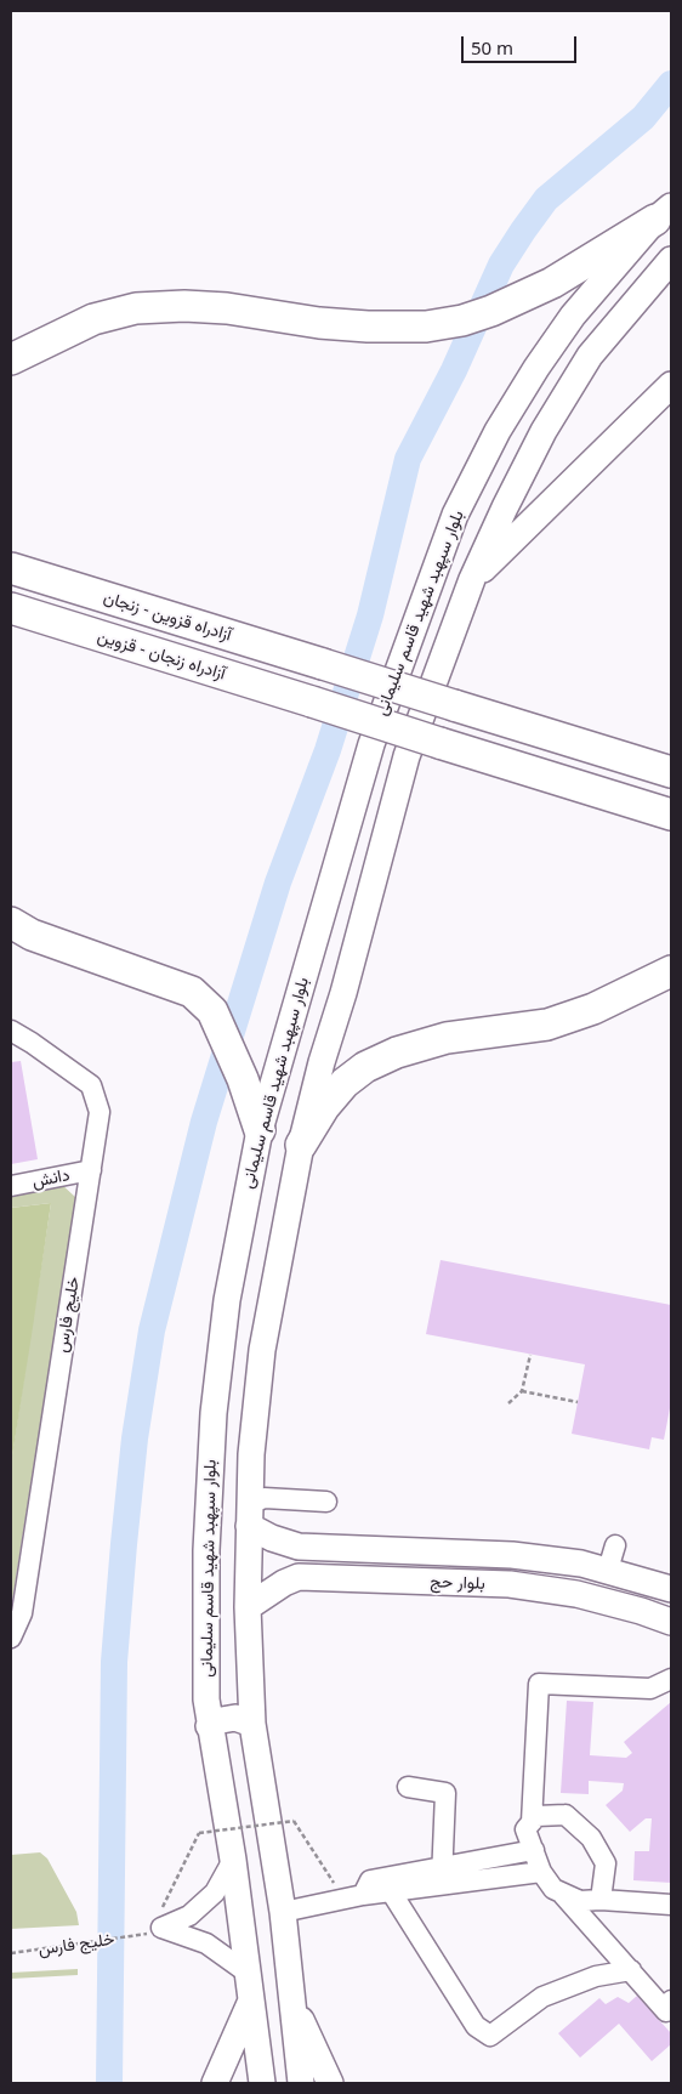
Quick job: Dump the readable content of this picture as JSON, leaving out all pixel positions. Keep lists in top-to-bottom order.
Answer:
{
  "streets": {
    "highway": ["آزادراه قزوین - زنجان", "آزادراه زنجان - قزوین"],
    "main road": ["بلوار سپهبد شهید قاسم سلیمانی", "بلوار حج"],
    "street": ["دانش", "خلیج فارس"]
  },
  "crossings": [
    ["دانش", "خلیج فارس"]
  ],
  "scale_bar": "50 m"
}
